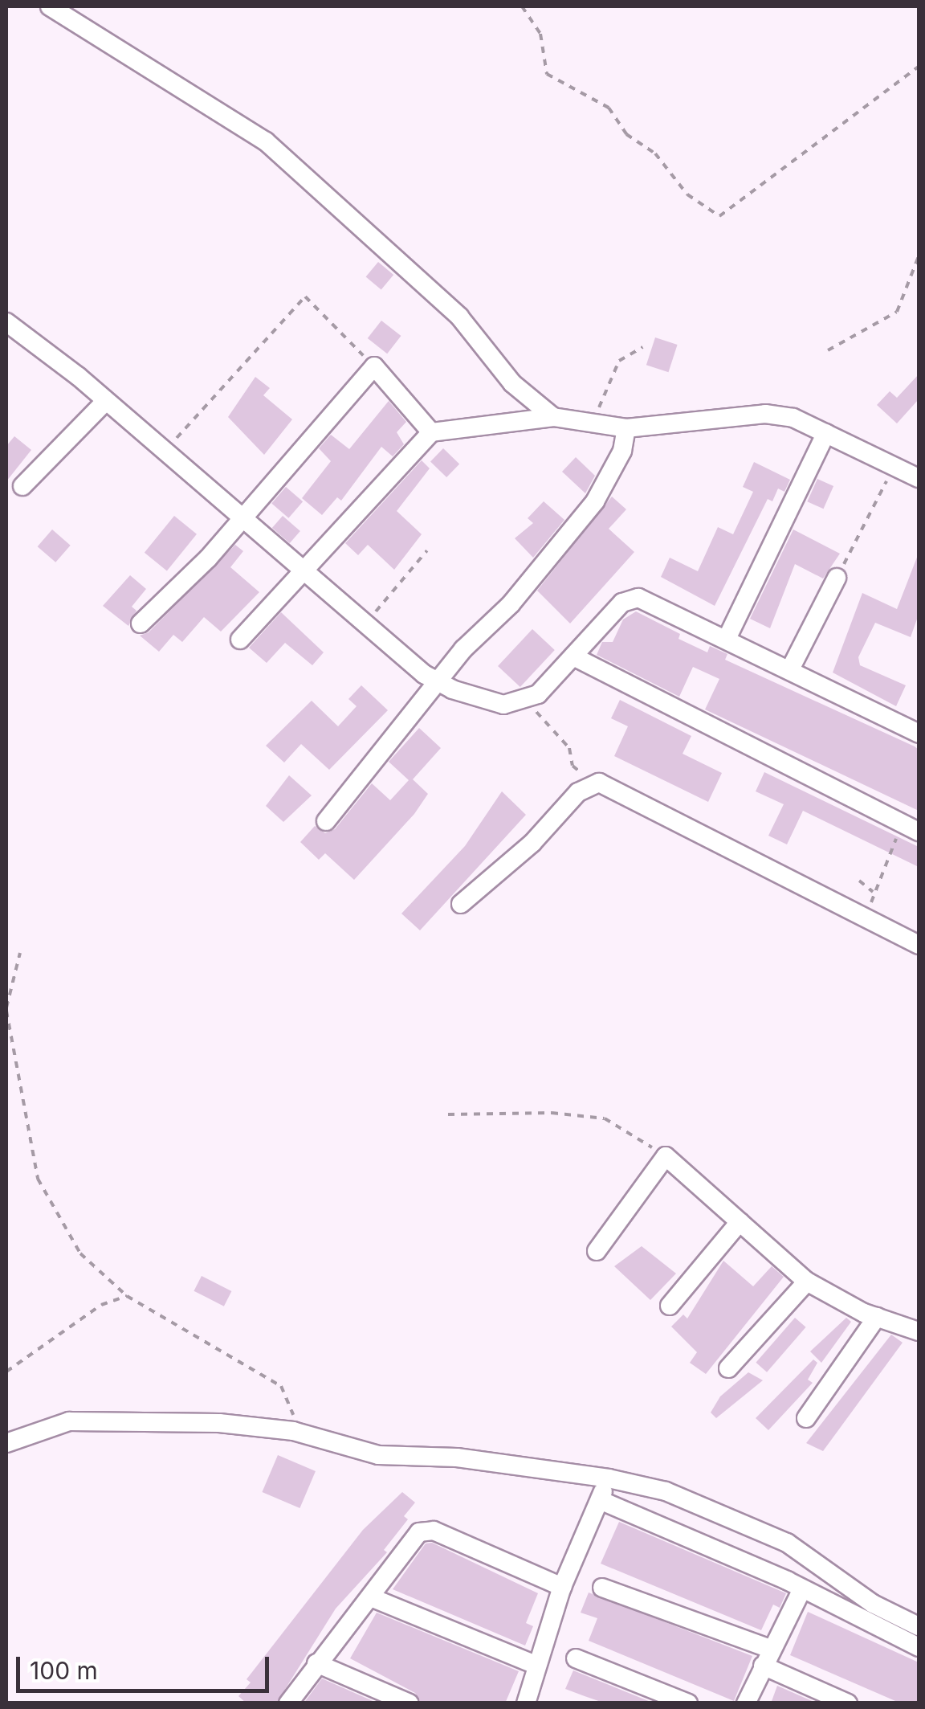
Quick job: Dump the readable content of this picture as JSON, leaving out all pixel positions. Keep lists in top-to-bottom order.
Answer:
{
  "scale_bar": "100 m"
}
